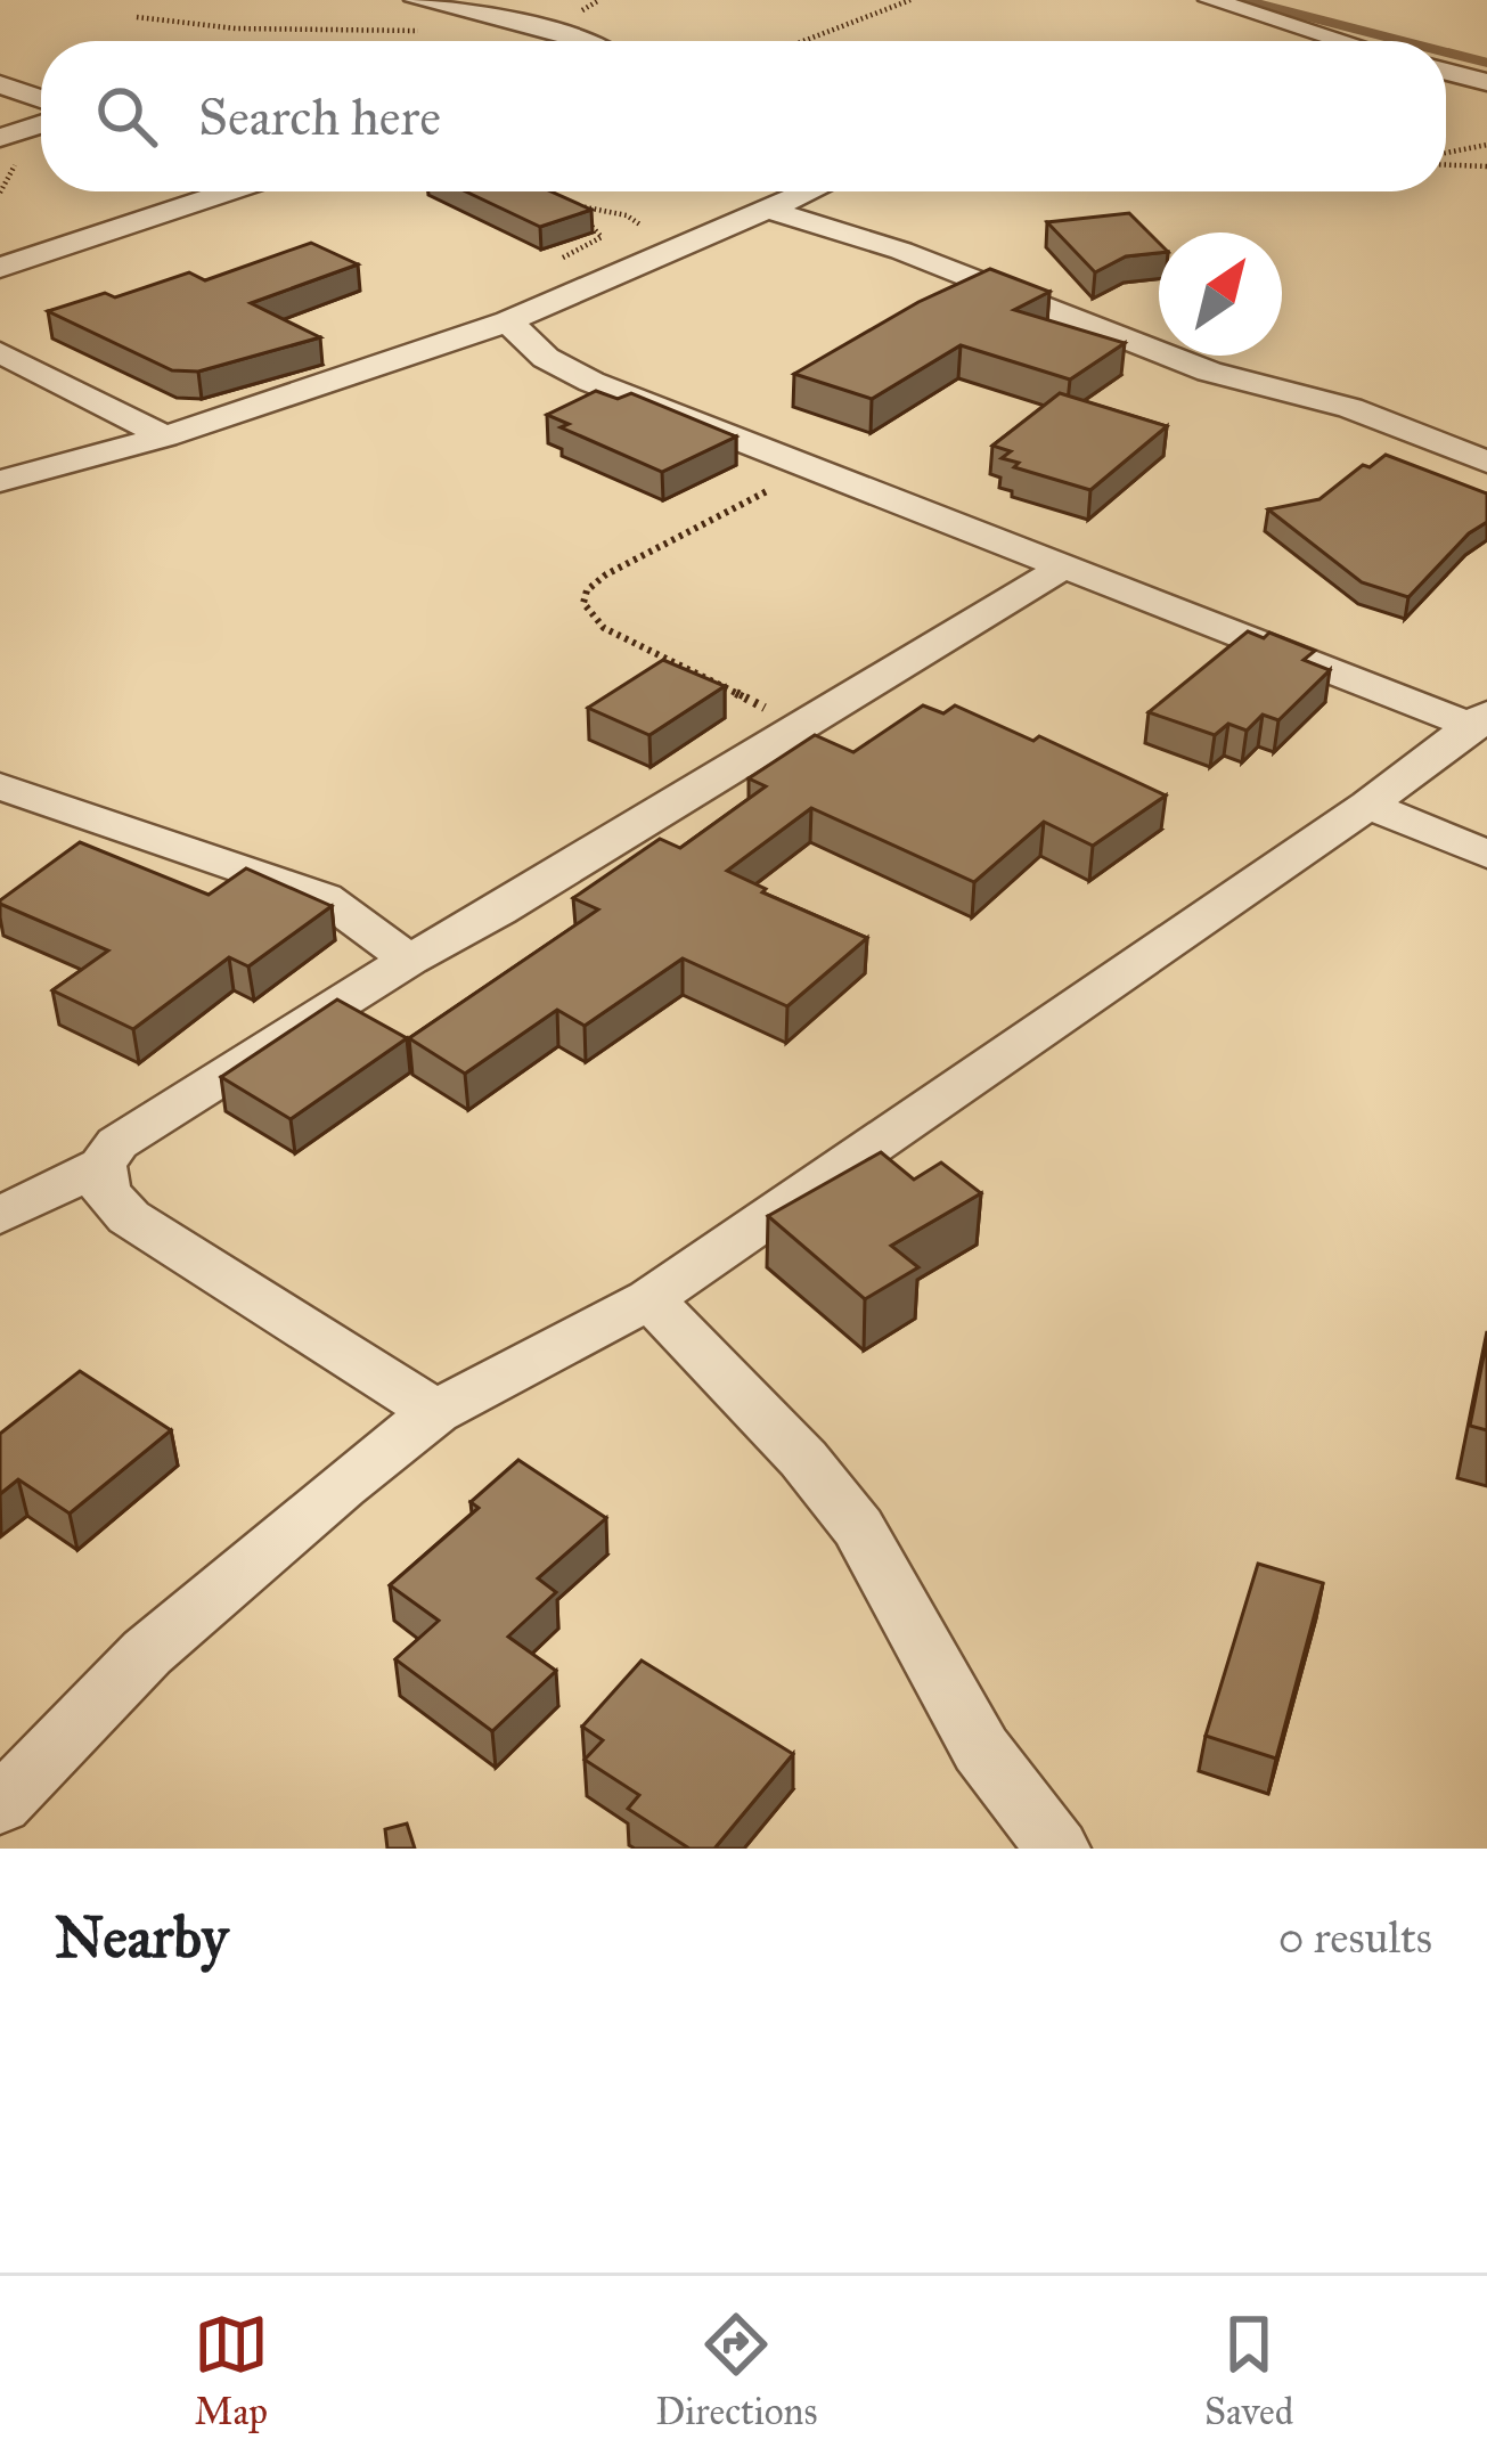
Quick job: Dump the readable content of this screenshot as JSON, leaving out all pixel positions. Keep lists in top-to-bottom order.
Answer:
{
  "north": "top right",
  "page": {
    "search": "Search here",
    "heading": ["Nearby", "0 results"],
    "nav": ["Map", "Directions", "Saved"]
  }
}
